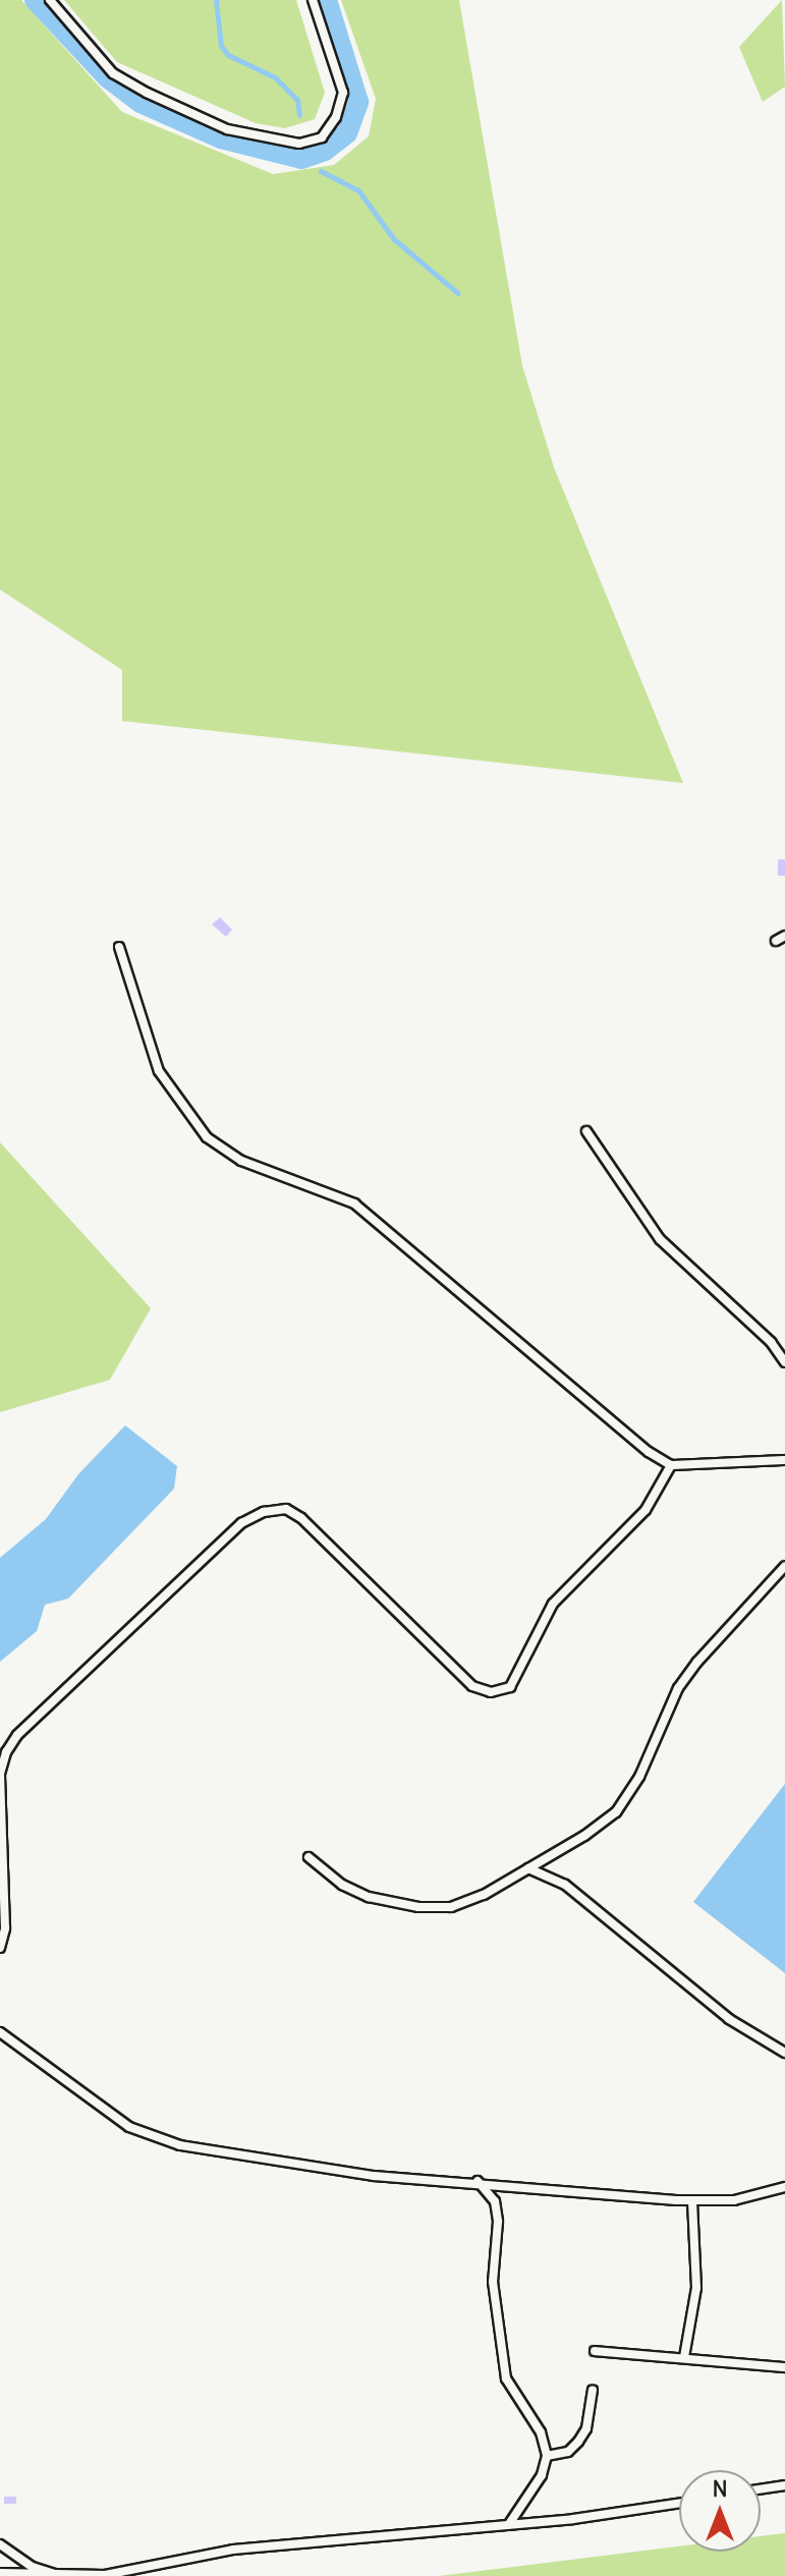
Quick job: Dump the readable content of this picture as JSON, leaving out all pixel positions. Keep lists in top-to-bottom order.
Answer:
{
  "north": "top"
}
